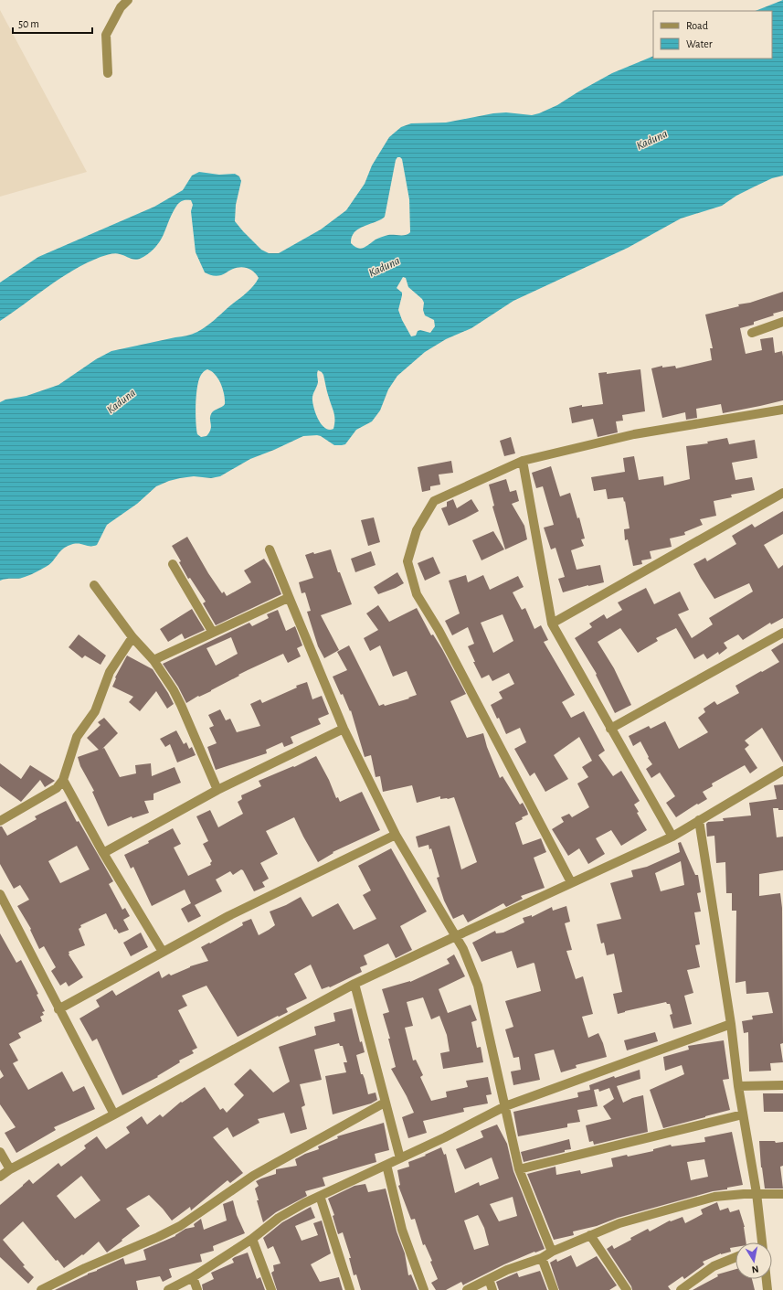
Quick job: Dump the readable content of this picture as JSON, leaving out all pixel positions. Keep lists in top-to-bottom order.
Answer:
{
  "water": ["Kaduna"],
  "legend": ["Road", "Water"],
  "scale_bar": "50 m",
  "north": "bottom"
}
